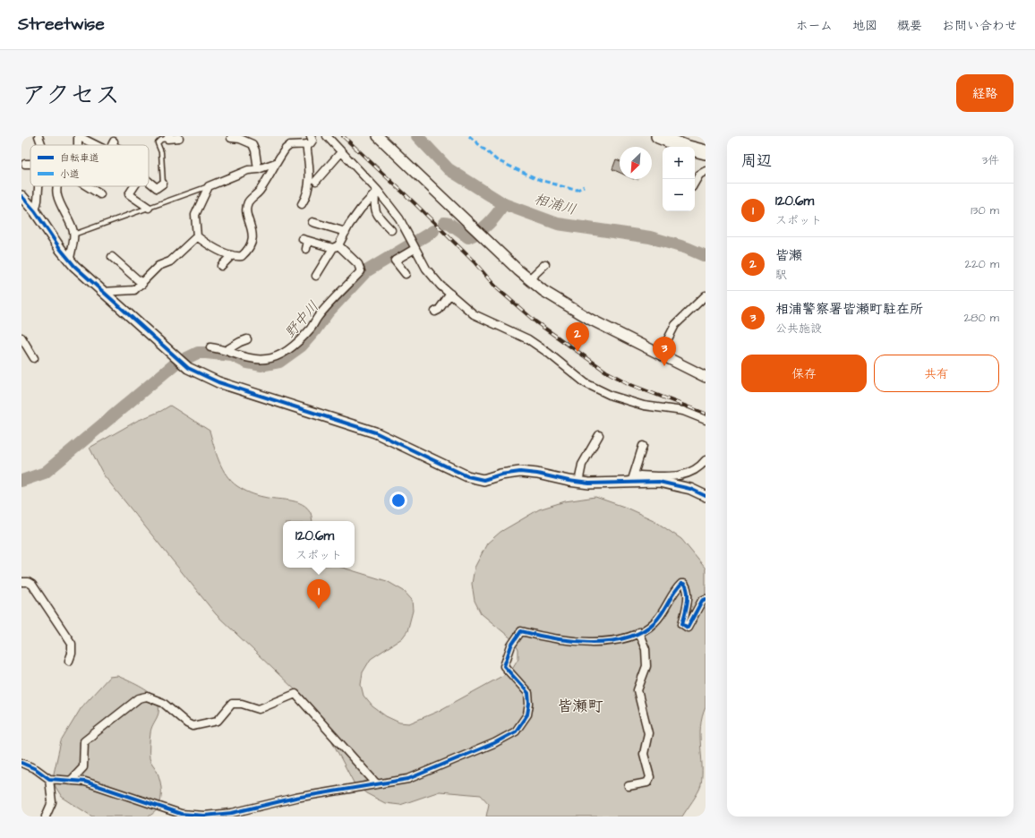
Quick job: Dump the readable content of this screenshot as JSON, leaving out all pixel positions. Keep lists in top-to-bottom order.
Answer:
{
  "districts": ["皆瀬町"],
  "water": ["相浦川", "野中川"],
  "legend": ["自転車道", "小道"],
  "north": "bottom left",
  "page": {
    "header": "Streetwise",
    "nav": [
      "ホーム",
      "地図",
      "概要",
      "お問い合わせ"
    ],
    "title": "アクセス",
    "buttons": [
      "経路",
      ["保存", "共有"]
    ],
    "heading": ["周辺", "3件"],
    "map_buttons": ["+", "−"],
    "list": [
      {
        "mark": "1",
        "name": "120.6m",
        "note": "スポット",
        "value": "130 m"
      },
      {
        "mark": "2",
        "name": "皆瀬",
        "note": "駅",
        "value": "220 m"
      },
      {
        "mark": "3",
        "name": "相浦警察署皆瀬町駐在所",
        "note": "公共施設",
        "value": "280 m"
      }
    ],
    "pins": ["2", "3", "1"],
    "popup": ["120.6m", "スポット"]
  }
}
